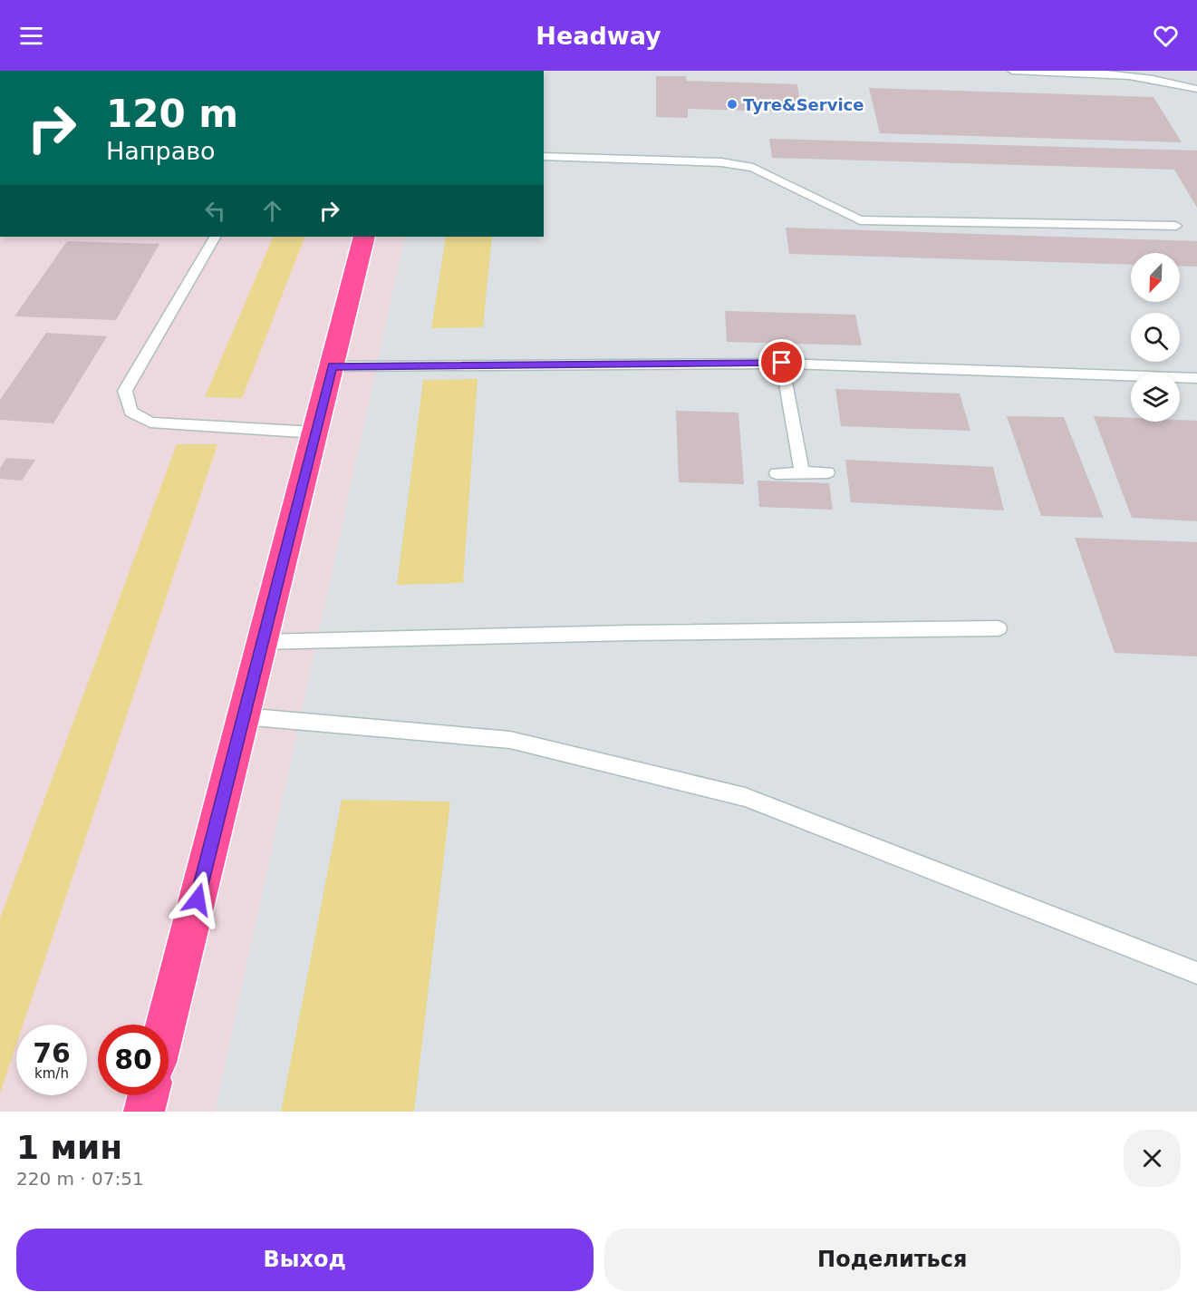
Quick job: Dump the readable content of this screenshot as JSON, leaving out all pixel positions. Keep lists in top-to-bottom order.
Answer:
{
  "places": ["Tyre&Service"],
  "north": "bottom left",
  "page": {
    "header": "Headway",
    "turn": ["120 m", "Направо"],
    "speed": "76 km/h",
    "limit": "80",
    "heading": ["1 мин", "220 m · 07:51"],
    "buttons": ["Выход", "Поделиться"]
  }
}
